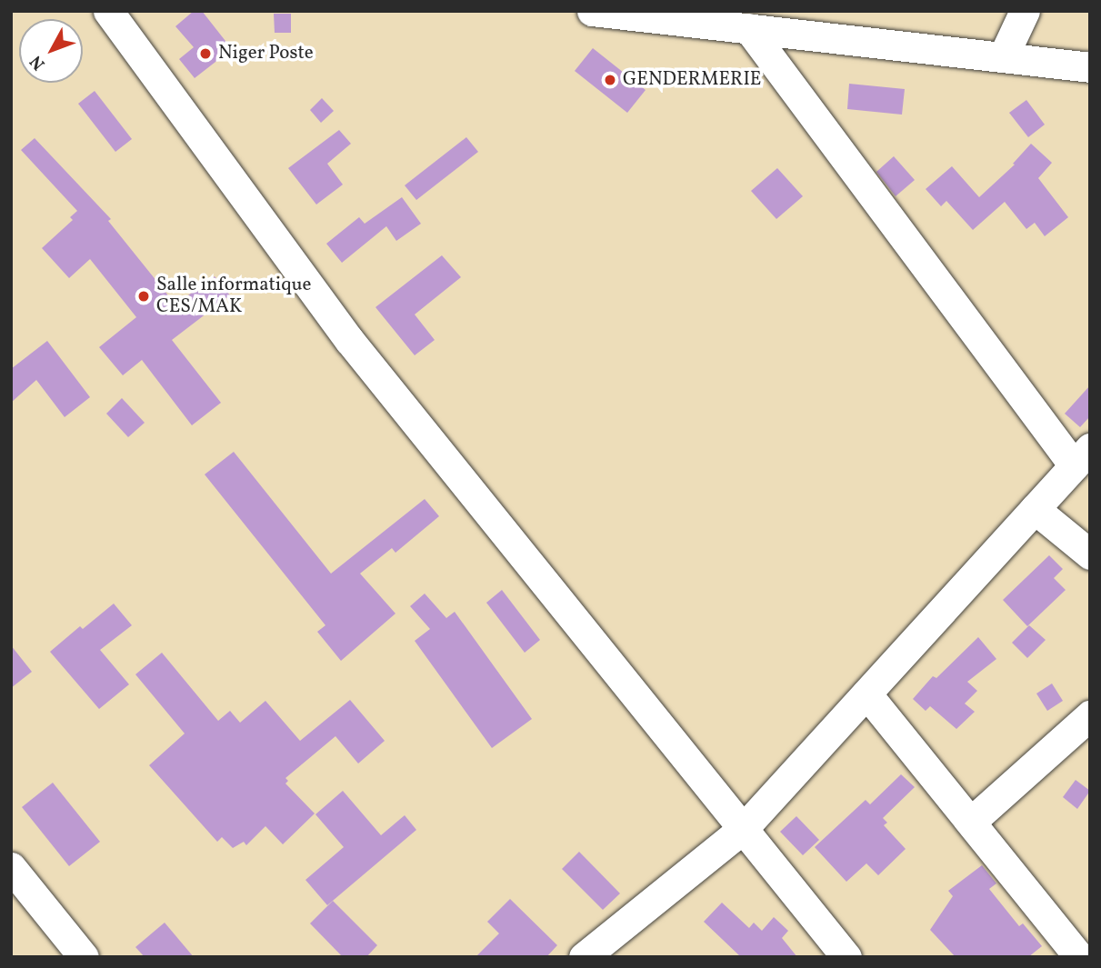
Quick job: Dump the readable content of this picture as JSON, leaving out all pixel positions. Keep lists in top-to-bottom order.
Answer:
{
  "places": ["Niger Poste", "GENDERMERIE", "Salle informatique CES/MAK"],
  "north": "bottom left"
}
